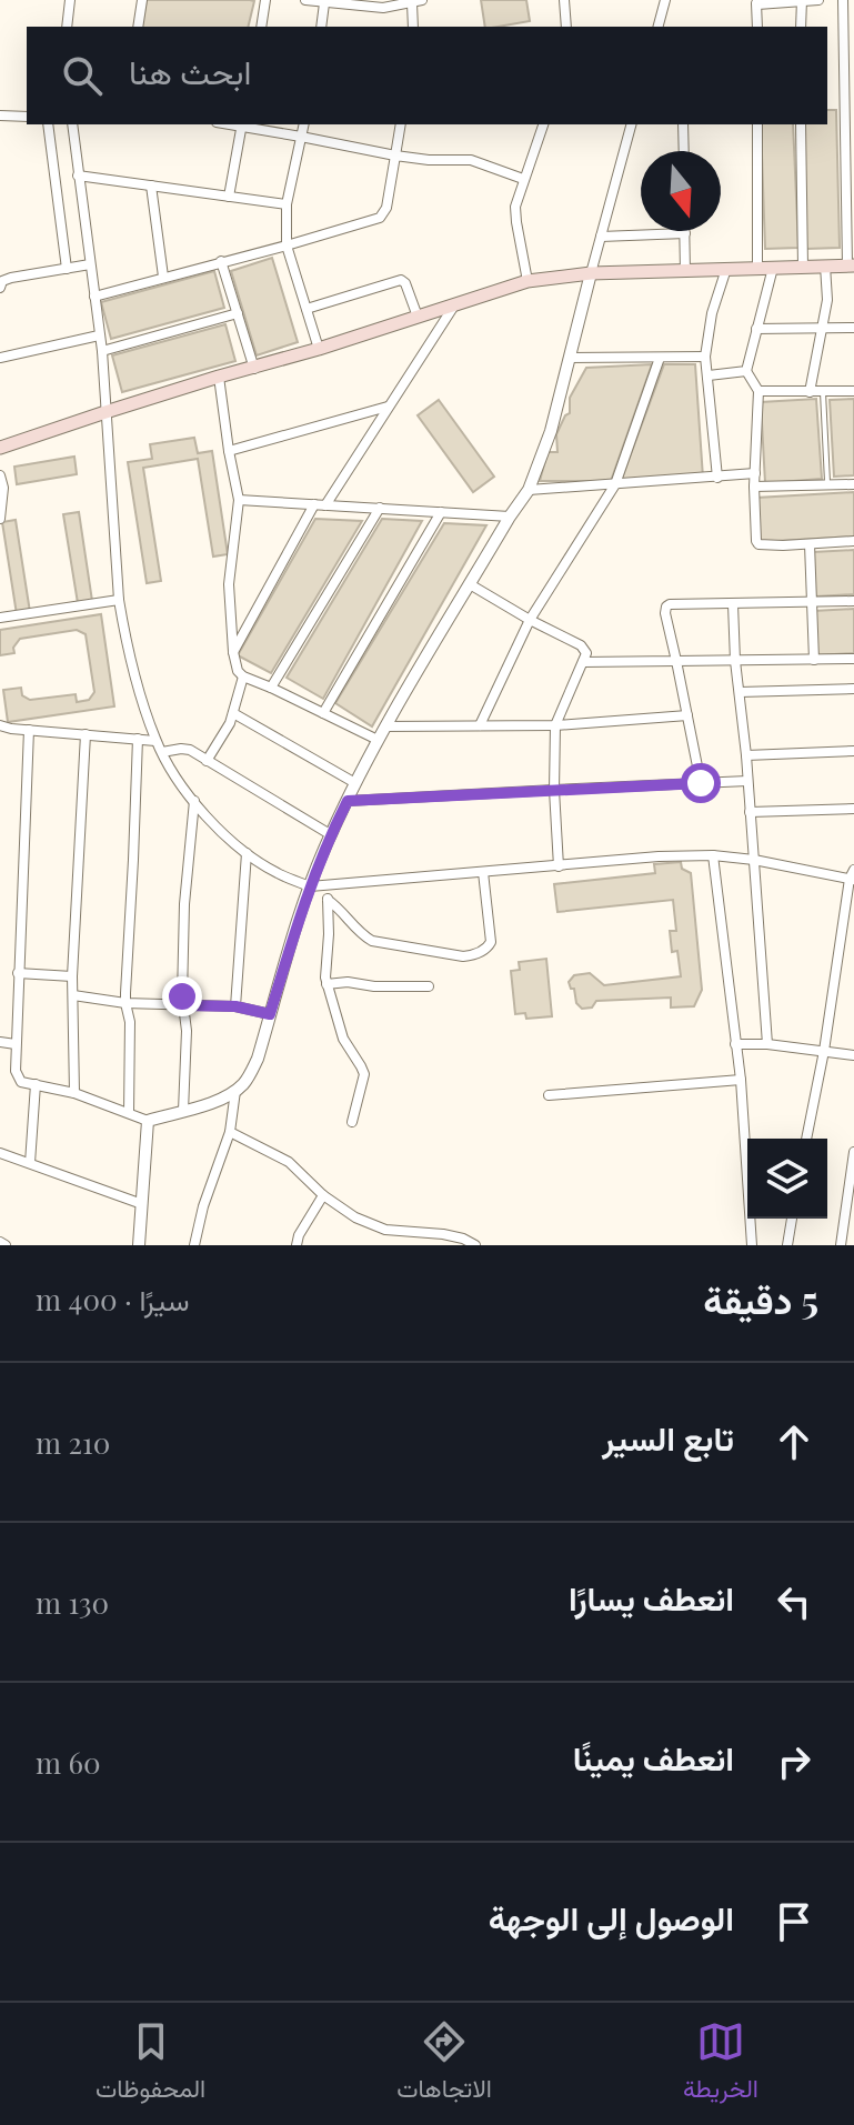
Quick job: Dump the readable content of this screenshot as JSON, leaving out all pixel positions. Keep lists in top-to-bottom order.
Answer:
{
  "north": "bottom",
  "page": {
    "search": "ابحث هنا",
    "heading": ["5 دقيقة", "سيرًا · 400 m"],
    "list": [
      ["تابع السير", "210 m"],
      ["انعطف يسارًا", "130 m"],
      ["انعطف يمينًا", "60 m"],
      "الوصول إلى الوجهة"
    ],
    "nav": ["الخريطة", "الاتجاهات", "المحفوظات"]
  }
}
